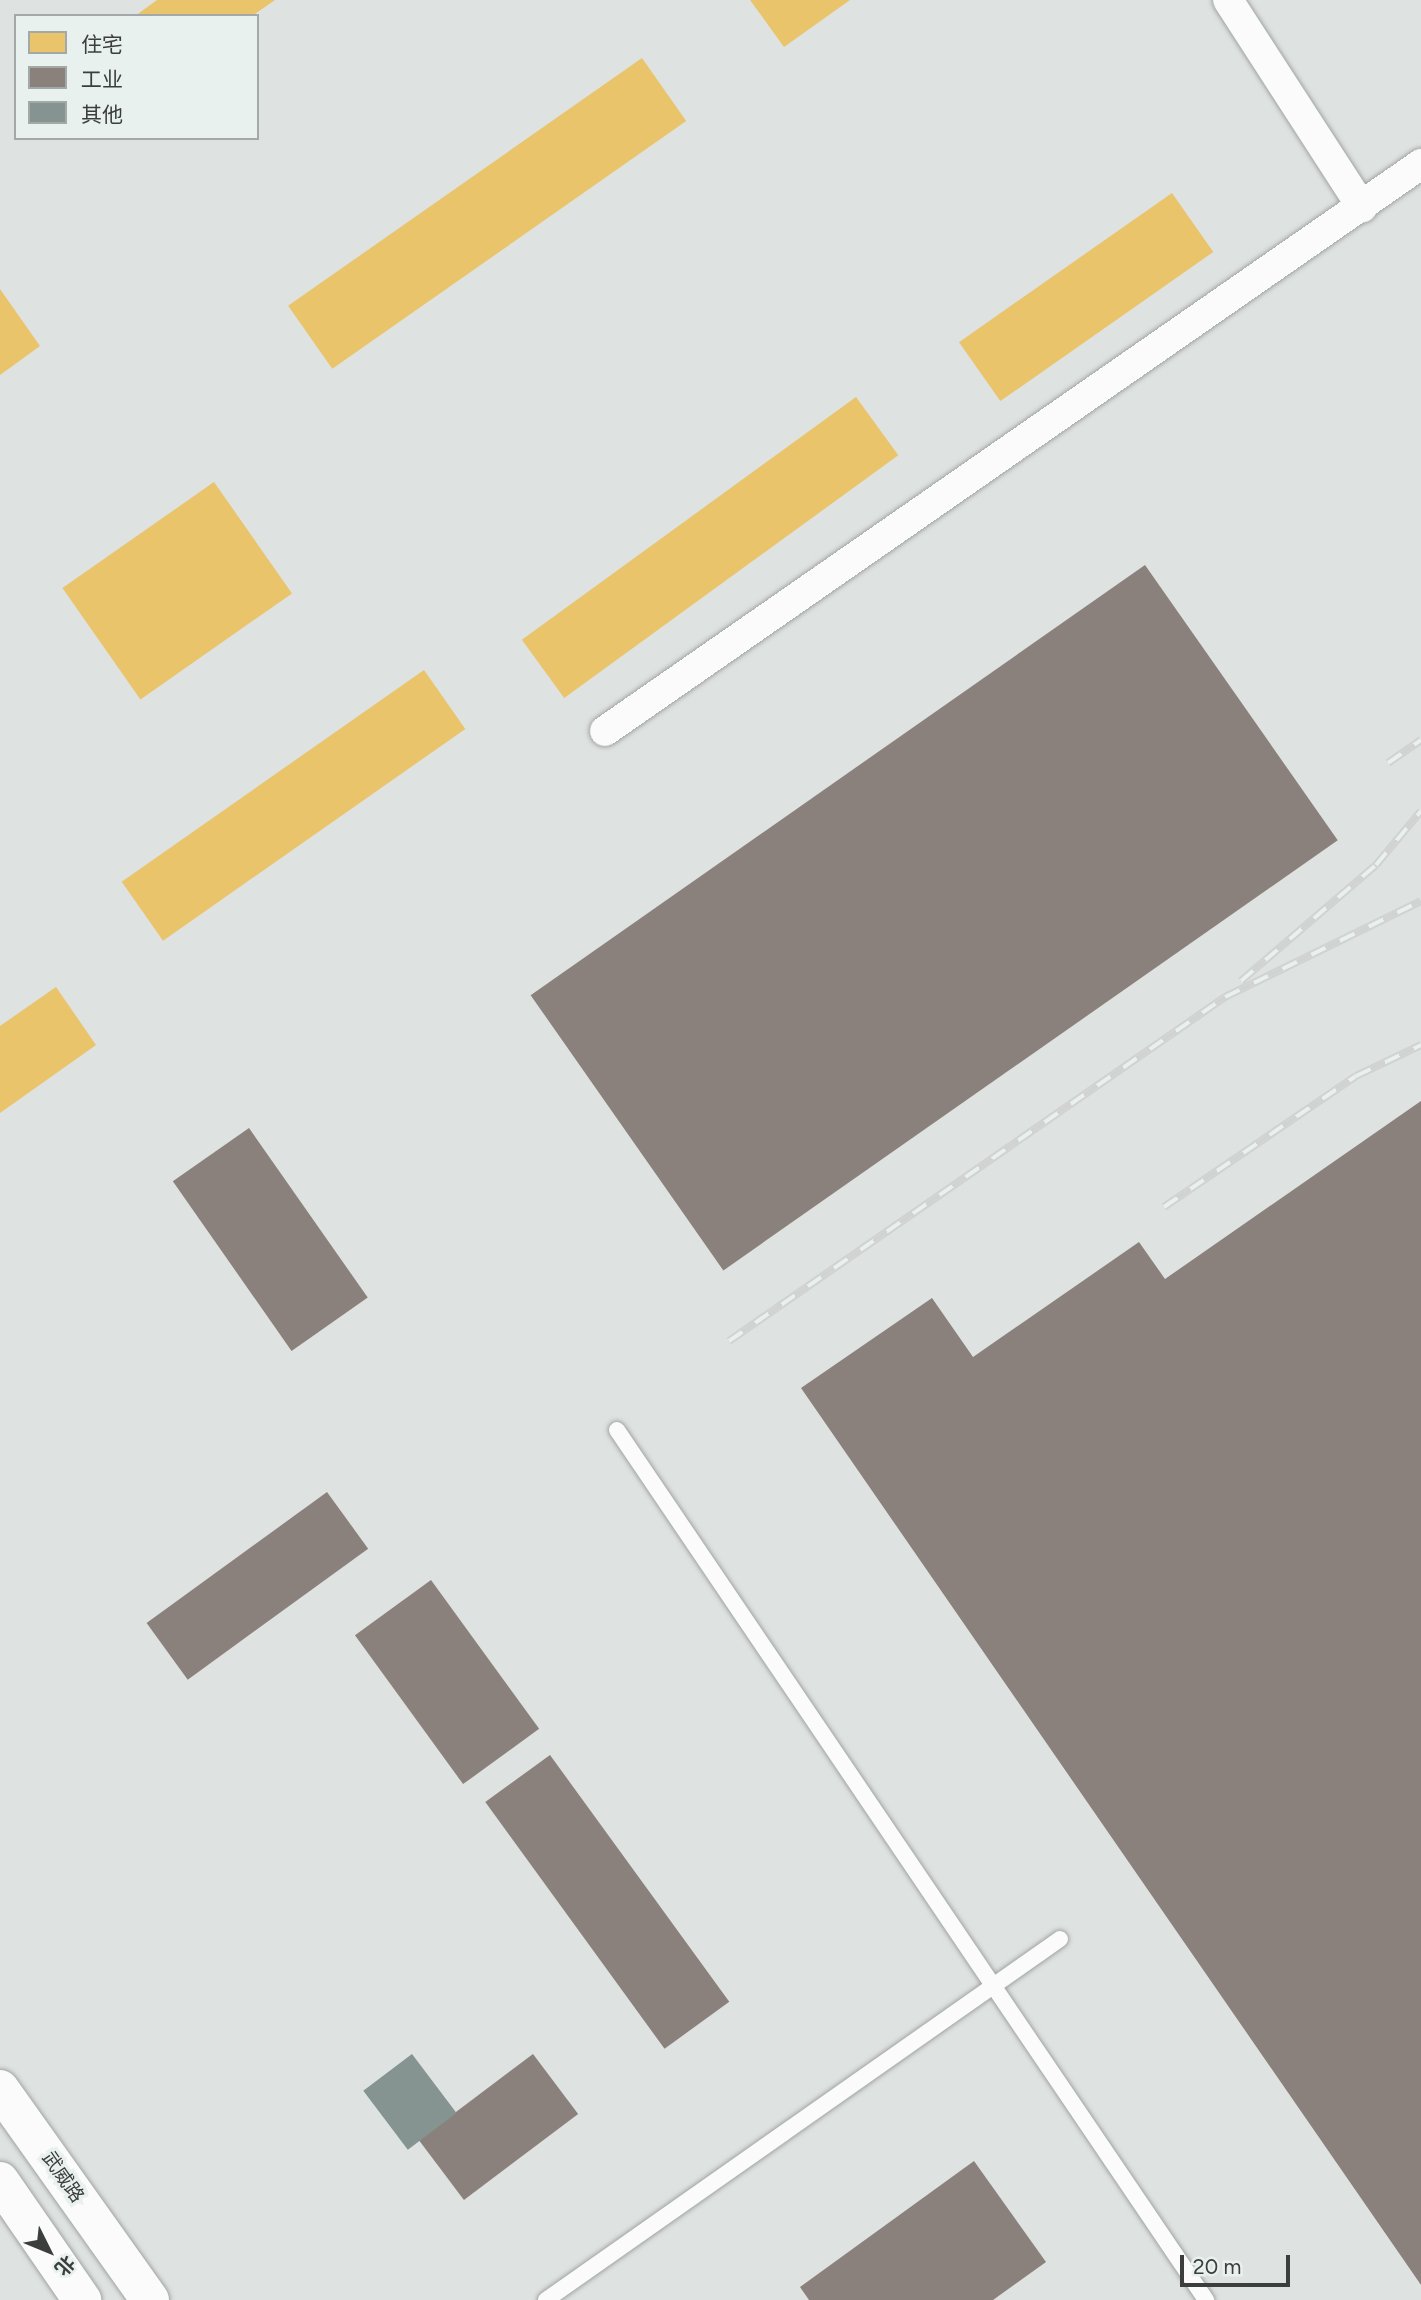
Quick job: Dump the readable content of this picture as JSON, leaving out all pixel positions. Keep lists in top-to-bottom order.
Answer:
{
  "streets": {
    "main road": ["武威路"]
  },
  "legend": ["住宅", "工业", "其他"],
  "scale_bar": "20 m",
  "north": "bottom right"
}
